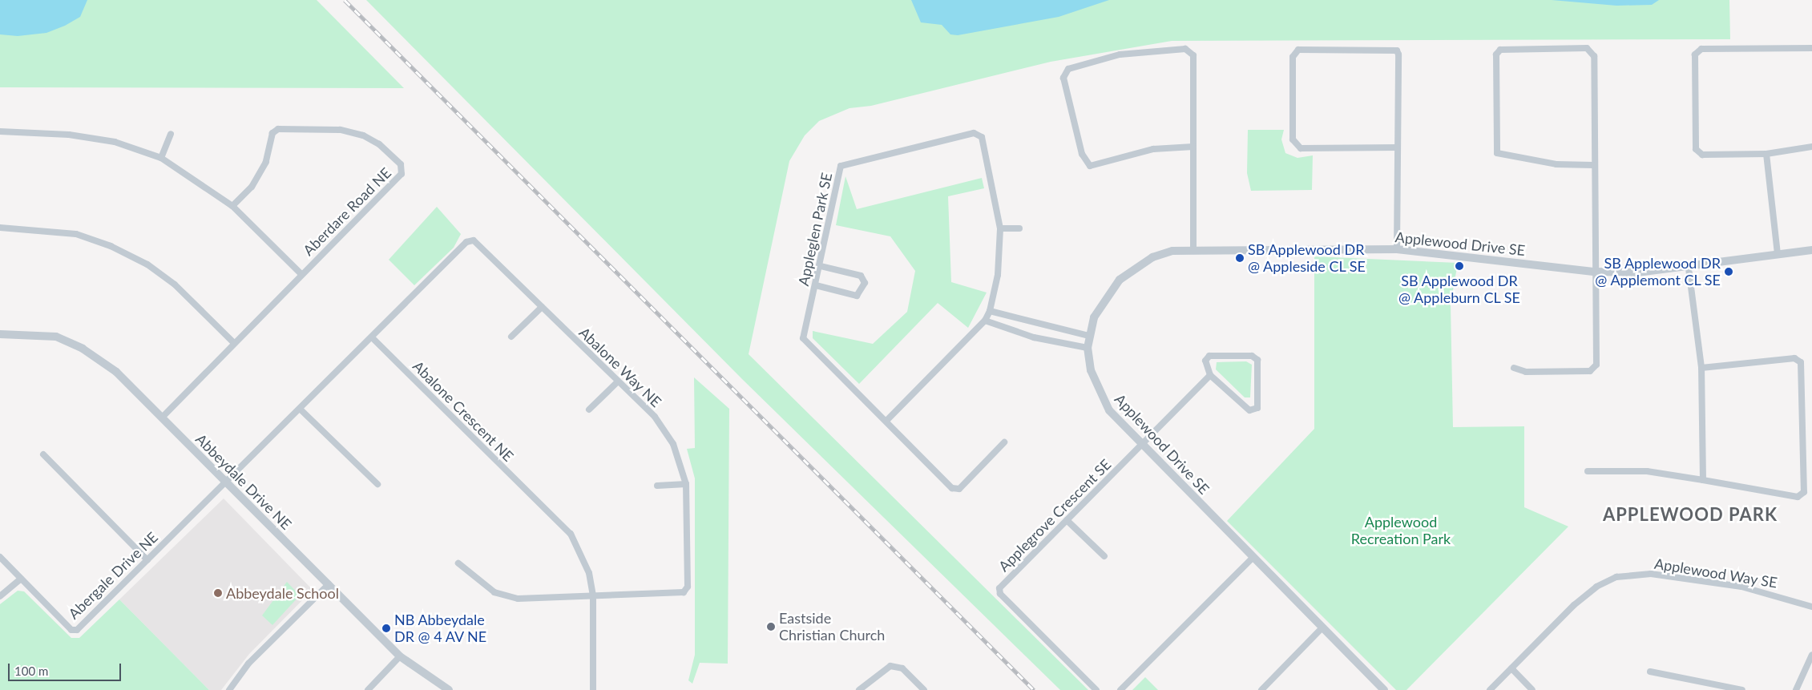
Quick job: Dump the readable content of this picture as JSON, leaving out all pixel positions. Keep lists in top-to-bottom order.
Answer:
{
  "streets": {
    "street": [
      "Aberdare Road NE",
      "Appleglen Park SE",
      "Applewood Drive SE",
      "Abalone Way NE",
      "Abalone Crescent NE",
      "Abbeydale Drive NE",
      "Applegrove Crescent SE",
      "Applewood Way SE",
      "Abergale Drive NE"
    ]
  },
  "crossings": [
    ["Aberdare Road NE", "Abbeydale Drive NE"],
    ["Applewood Drive SE", "Applegrove Crescent SE"],
    ["Abalone Way NE", "Abalone Crescent NE"],
    ["Abbeydale Drive NE", "Abergale Drive NE"]
  ],
  "districts": ["APPLEWOOD PARK"],
  "parks": ["Applewood Recreation Park"],
  "places": [
    "SB Applewood DR @ Appleside CL SE",
    "SB Applewood DR @ Appleburn CL SE",
    "SB Applewood DR @ Applemont CL SE",
    "Abbeydale School",
    "Eastside Christian Church",
    "NB Abbeydale DR @ 4 AV NE"
  ],
  "scale_bar": "100 m"
}
